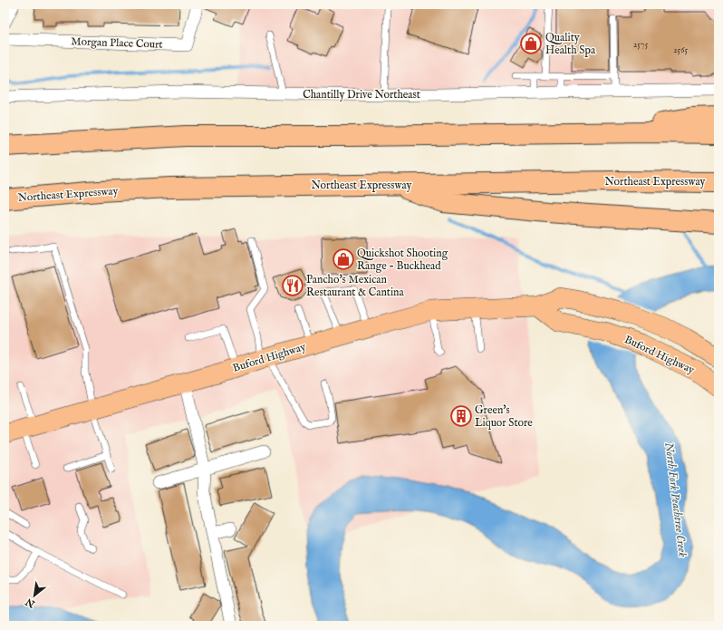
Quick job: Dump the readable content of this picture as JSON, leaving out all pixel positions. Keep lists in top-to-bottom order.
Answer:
{
  "streets": {
    "highway": ["Northeast Expressway"],
    "main road": ["Buford Highway"],
    "street": ["Morgan Place Court", "Chantilly Drive Northeast"]
  },
  "water": ["North Fork Peachtree Creek"],
  "places": {
    "shop": ["Quality Health Spa", "Quickshot Shooting Range - Buckhead"],
    "restaurant": ["Pancho's Mexican Restaurant & Cantina"],
    "building": ["Green's Liquor Store"]
  },
  "house_numbers": ["2575", "2565"],
  "north": "bottom left"
}
